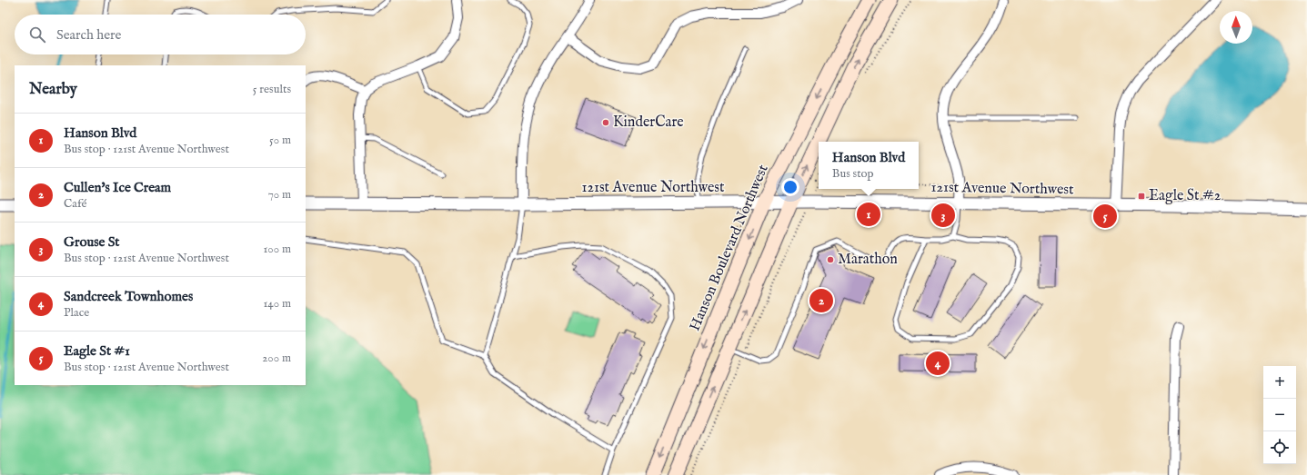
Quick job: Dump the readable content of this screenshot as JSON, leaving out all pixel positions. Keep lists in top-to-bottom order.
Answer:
{
  "streets": {
    "main road": ["Hanson Boulevard Northwest"],
    "street": ["121st Avenue Northwest"]
  },
  "crossings": [
    ["121st Avenue Northwest", "Hanson Boulevard Northwest"]
  ],
  "places": {
    "other": ["KinderCare", "Marathon"],
    "transit": ["Eagle St #2"]
  },
  "north": "top",
  "page": {
    "search": "Search here",
    "heading": ["Nearby", "5 results"],
    "list": [
      {
        "mark": "1",
        "name": "Hanson Blvd",
        "note": "Bus stop · 121st Avenue Northwest",
        "value": "50 m"
      },
      {
        "mark": "2",
        "name": "Cullen's Ice Cream",
        "note": "Café",
        "value": "70 m"
      },
      {
        "mark": "3",
        "name": "Grouse St",
        "note": "Bus stop · 121st Avenue Northwest",
        "value": "100 m"
      },
      {
        "mark": "4",
        "name": "Sandcreek Townhomes",
        "note": "Place",
        "value": "140 m"
      },
      {
        "mark": "5",
        "name": "Eagle St #1",
        "note": "Bus stop · 121st Avenue Northwest",
        "value": "200 m"
      }
    ],
    "popup": ["Hanson Blvd", "Bus stop"],
    "pins": [
      "1",
      "3",
      "5",
      "2",
      "4"
    ],
    "map_buttons": ["+", "−"]
  }
}
